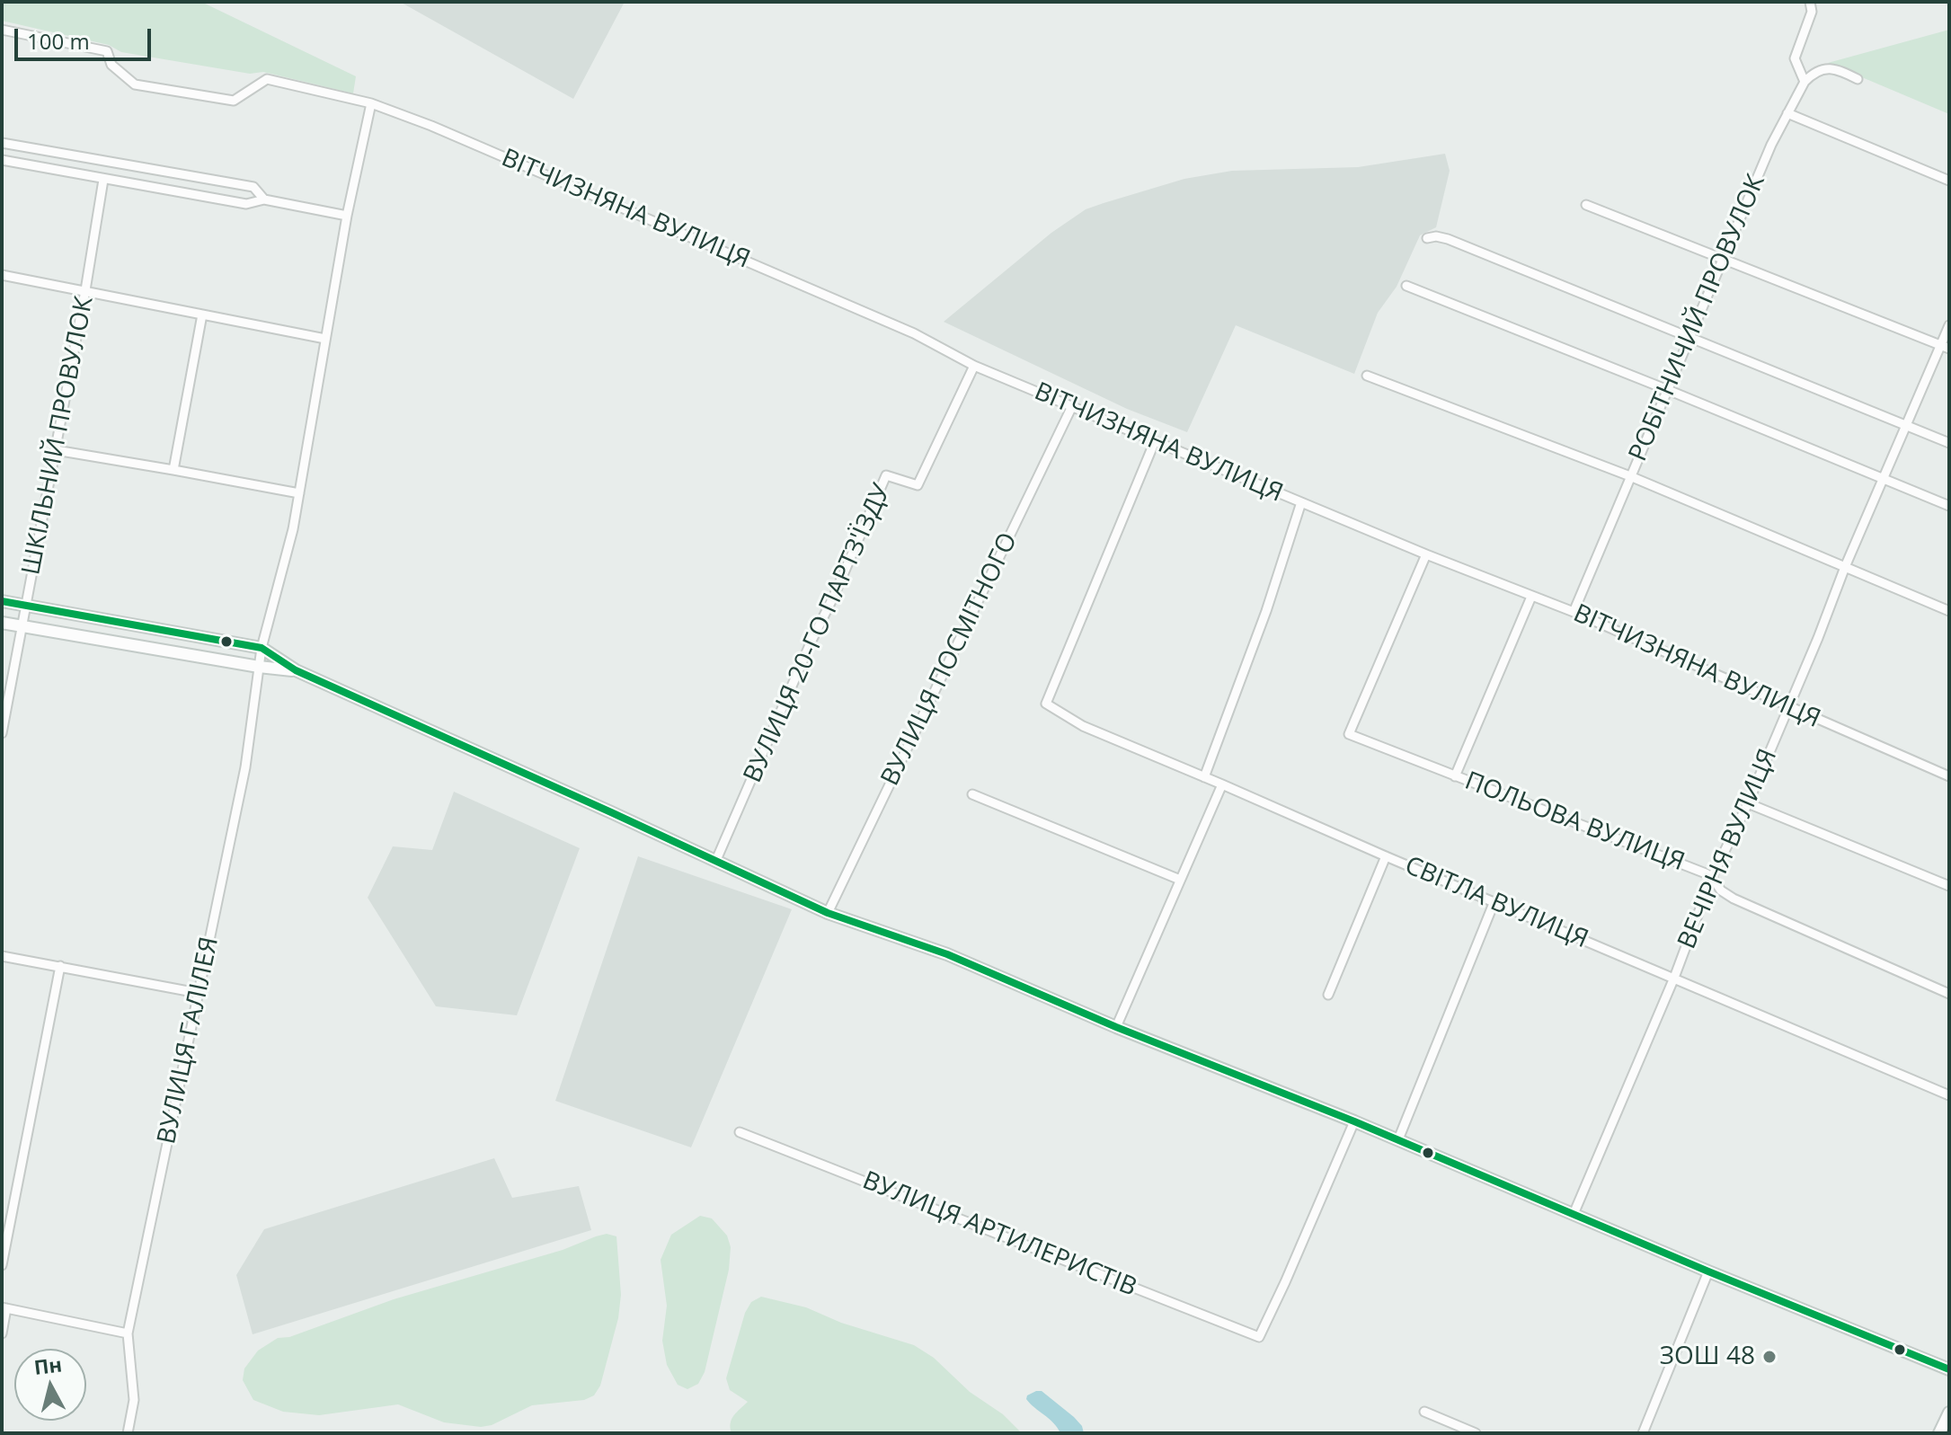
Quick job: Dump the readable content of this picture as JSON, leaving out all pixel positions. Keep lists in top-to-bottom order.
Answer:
{
  "streets": {
    "street": [
      "ВІТЧИЗНЯНА ВУЛИЦЯ",
      "РОБІТНИЧИЙ ПРОВУЛОК",
      "ШКІЛЬНИЙ ПРОВУЛОК",
      "ВУЛИЦЯ 20-ГО ПАРТЗ'ЇЗДУ",
      "ВУЛИЦЯ ПОСМІТНОГО",
      "ПОЛЬОВА ВУЛИЦЯ",
      "ВЕЧІРНЯ ВУЛИЦЯ",
      "СВІТЛА ВУЛИЦЯ",
      "ВУЛИЦЯ ГАЛІЛЕЯ",
      "ВУЛИЦЯ АРТИЛЕРИСТІВ"
    ]
  },
  "crossings": [
    ["ВІТЧИЗНЯНА ВУЛИЦЯ", "РОБІТНИЧИЙ ПРОВУЛОК"],
    ["ВІТЧИЗНЯНА ВУЛИЦЯ", "ВУЛИЦЯ 20-ГО ПАРТЗ'ЇЗДУ"],
    ["ВІТЧИЗНЯНА ВУЛИЦЯ", "ВУЛИЦЯ ПОСМІТНОГО"],
    ["ВІТЧИЗНЯНА ВУЛИЦЯ", "ПОЛЬОВА ВУЛИЦЯ"],
    ["ВІТЧИЗНЯНА ВУЛИЦЯ", "ВЕЧІРНЯ ВУЛИЦЯ"],
    ["ВІТЧИЗНЯНА ВУЛИЦЯ", "СВІТЛА ВУЛИЦЯ"],
    ["ВІТЧИЗНЯНА ВУЛИЦЯ", "ВУЛИЦЯ ГАЛІЛЕЯ"],
    ["ПОЛЬОВА ВУЛИЦЯ", "ВЕЧІРНЯ ВУЛИЦЯ"],
    ["ВЕЧІРНЯ ВУЛИЦЯ", "СВІТЛА ВУЛИЦЯ"]
  ],
  "places": ["ЗОШ 48"],
  "scale_bar": "100 m",
  "north": "top"
}
